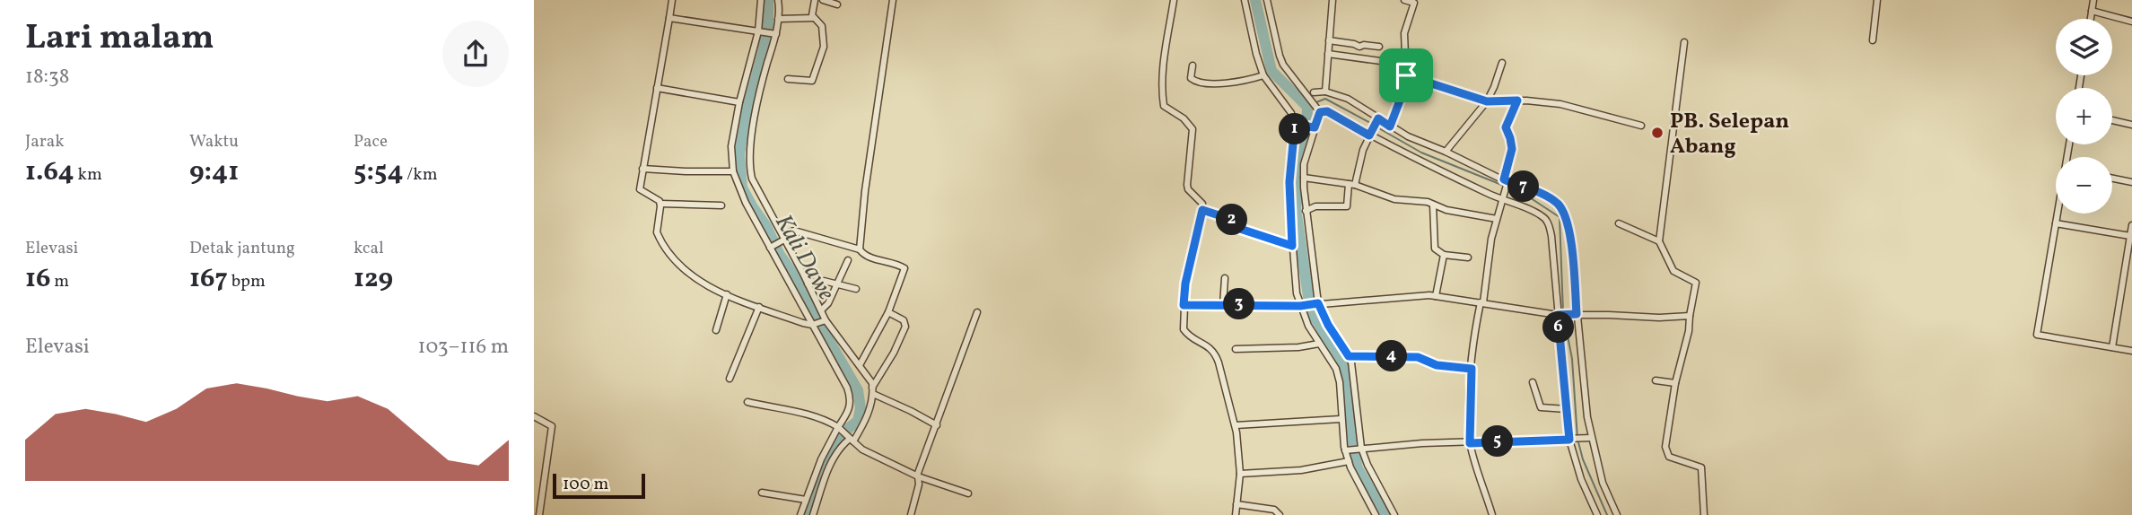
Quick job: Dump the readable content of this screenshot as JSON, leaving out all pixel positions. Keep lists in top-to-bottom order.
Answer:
{
  "water": ["Kali Dawe"],
  "places": ["PB. Selepan Abang"],
  "scale_bar": "100 m",
  "page": {
    "heading": ["Lari malam", "18:38"],
    "map_buttons": ["+", "−"],
    "stats": [
      ["Jarak", "1.64 km"],
      ["Waktu", "9:41"],
      ["Pace", "5:54 /km"],
      ["Elevasi", "16 m"],
      ["Detak jantung", "167 bpm"],
      ["kcal", "129"]
    ],
    "pins": [
      "1",
      "7",
      "2",
      "3",
      "6",
      "4",
      "5"
    ],
    "chart": ["Elevasi", "103–116 m"],
    "scale": "100 m"
  }
}
